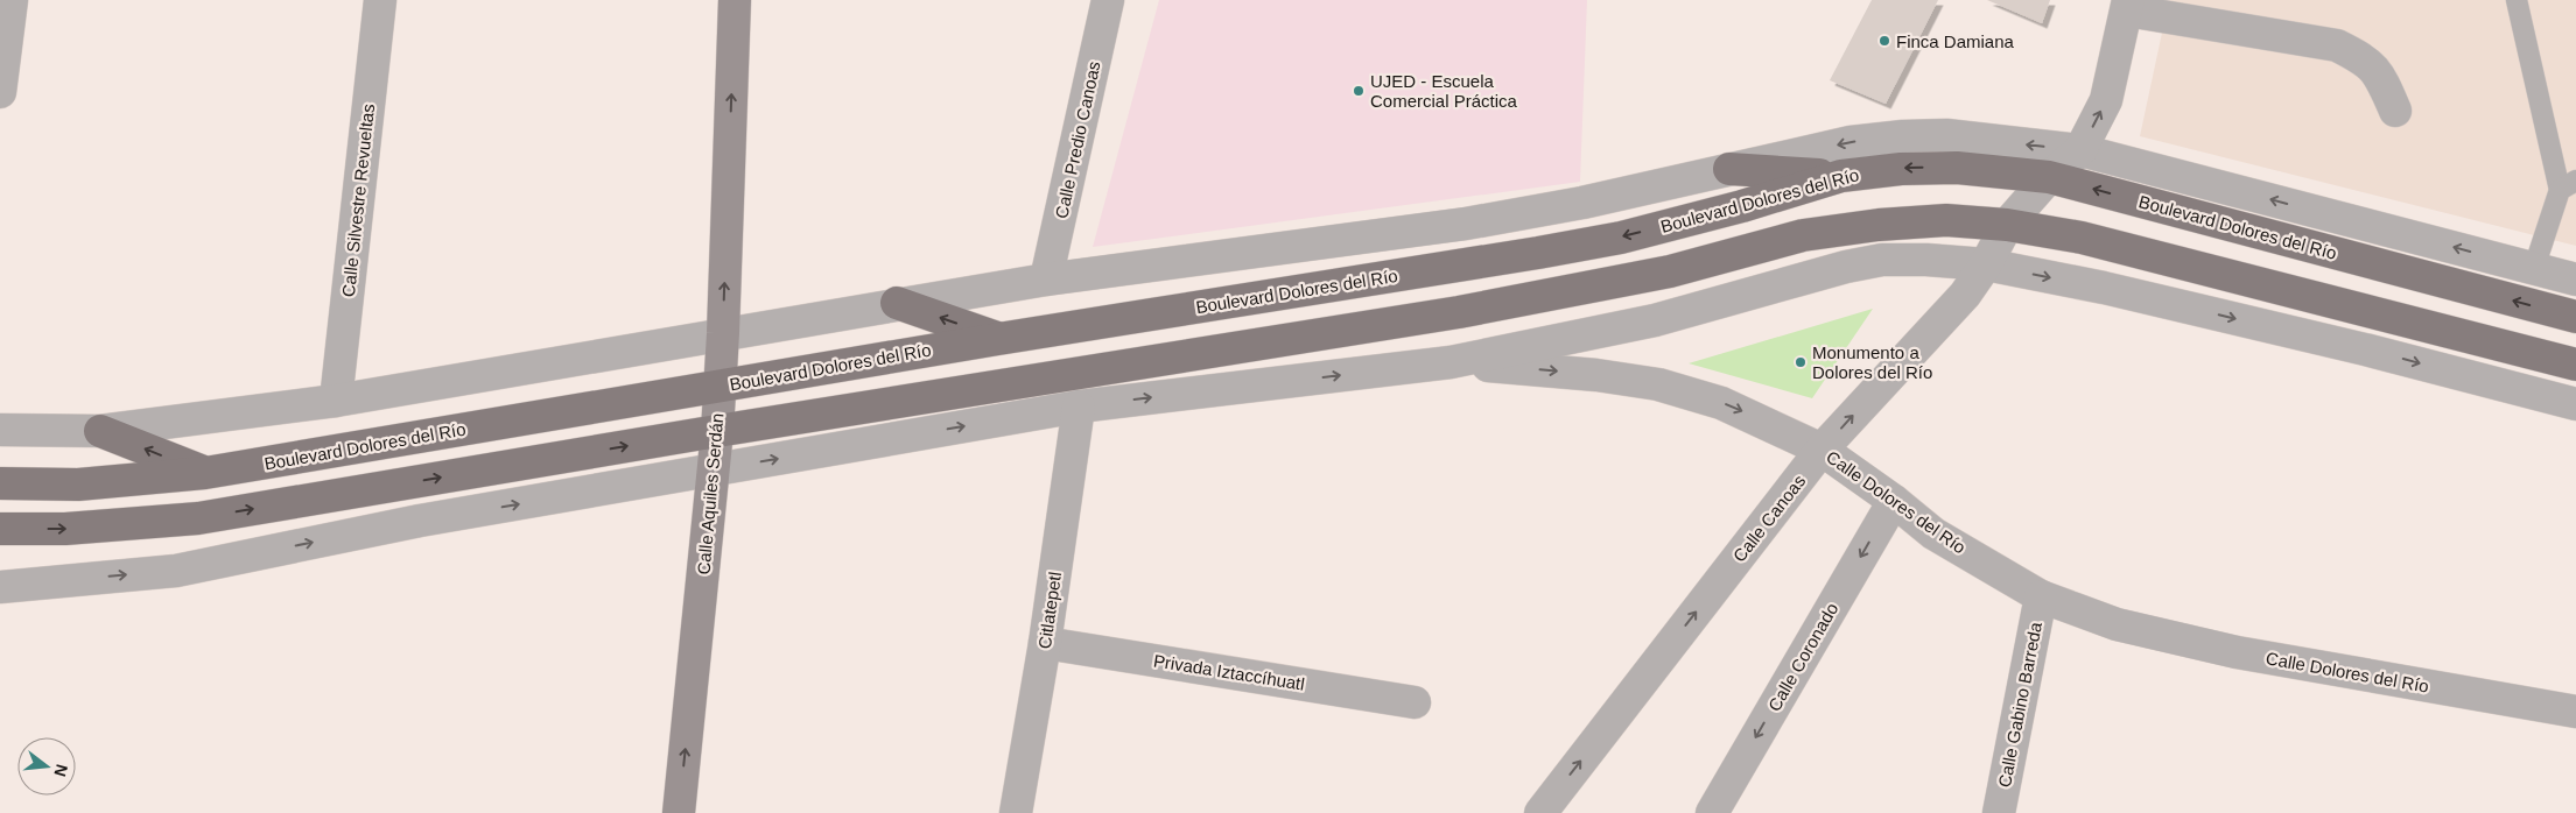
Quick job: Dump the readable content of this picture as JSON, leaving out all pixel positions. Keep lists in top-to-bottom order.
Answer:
{
  "streets": {
    "main road": ["Boulevard Dolores del Río"],
    "street": [
      "Calle Predio Canoas",
      "Calle Silvestre Revueltas",
      "Calle Aquiles Serdán",
      "Calle Dolores del Río",
      "Calle Canoas",
      "Citlatepetl",
      "Calle Coronado",
      "Privada Iztaccíhuatl",
      "Calle Gabino Barreda"
    ]
  },
  "crossings": [
    ["Boulevard Dolores del Río", "Calle Aquiles Serdán"],
    ["Boulevard Dolores del Río", "Calle Canoas"],
    ["Calle Dolores del Río", "Calle Canoas"],
    ["Calle Dolores del Río", "Calle Coronado"],
    ["Calle Dolores del Río", "Calle Gabino Barreda"],
    ["Citlatepetl", "Privada Iztaccíhuatl"]
  ],
  "one_way": ["Calle Aquiles Serdán", "Calle Canoas", "Calle Coronado"],
  "places": ["Finca Damiana", "UJED - Escuela Comercial Práctica", "Monumento a Dolores del Río"],
  "north": "right"
}
